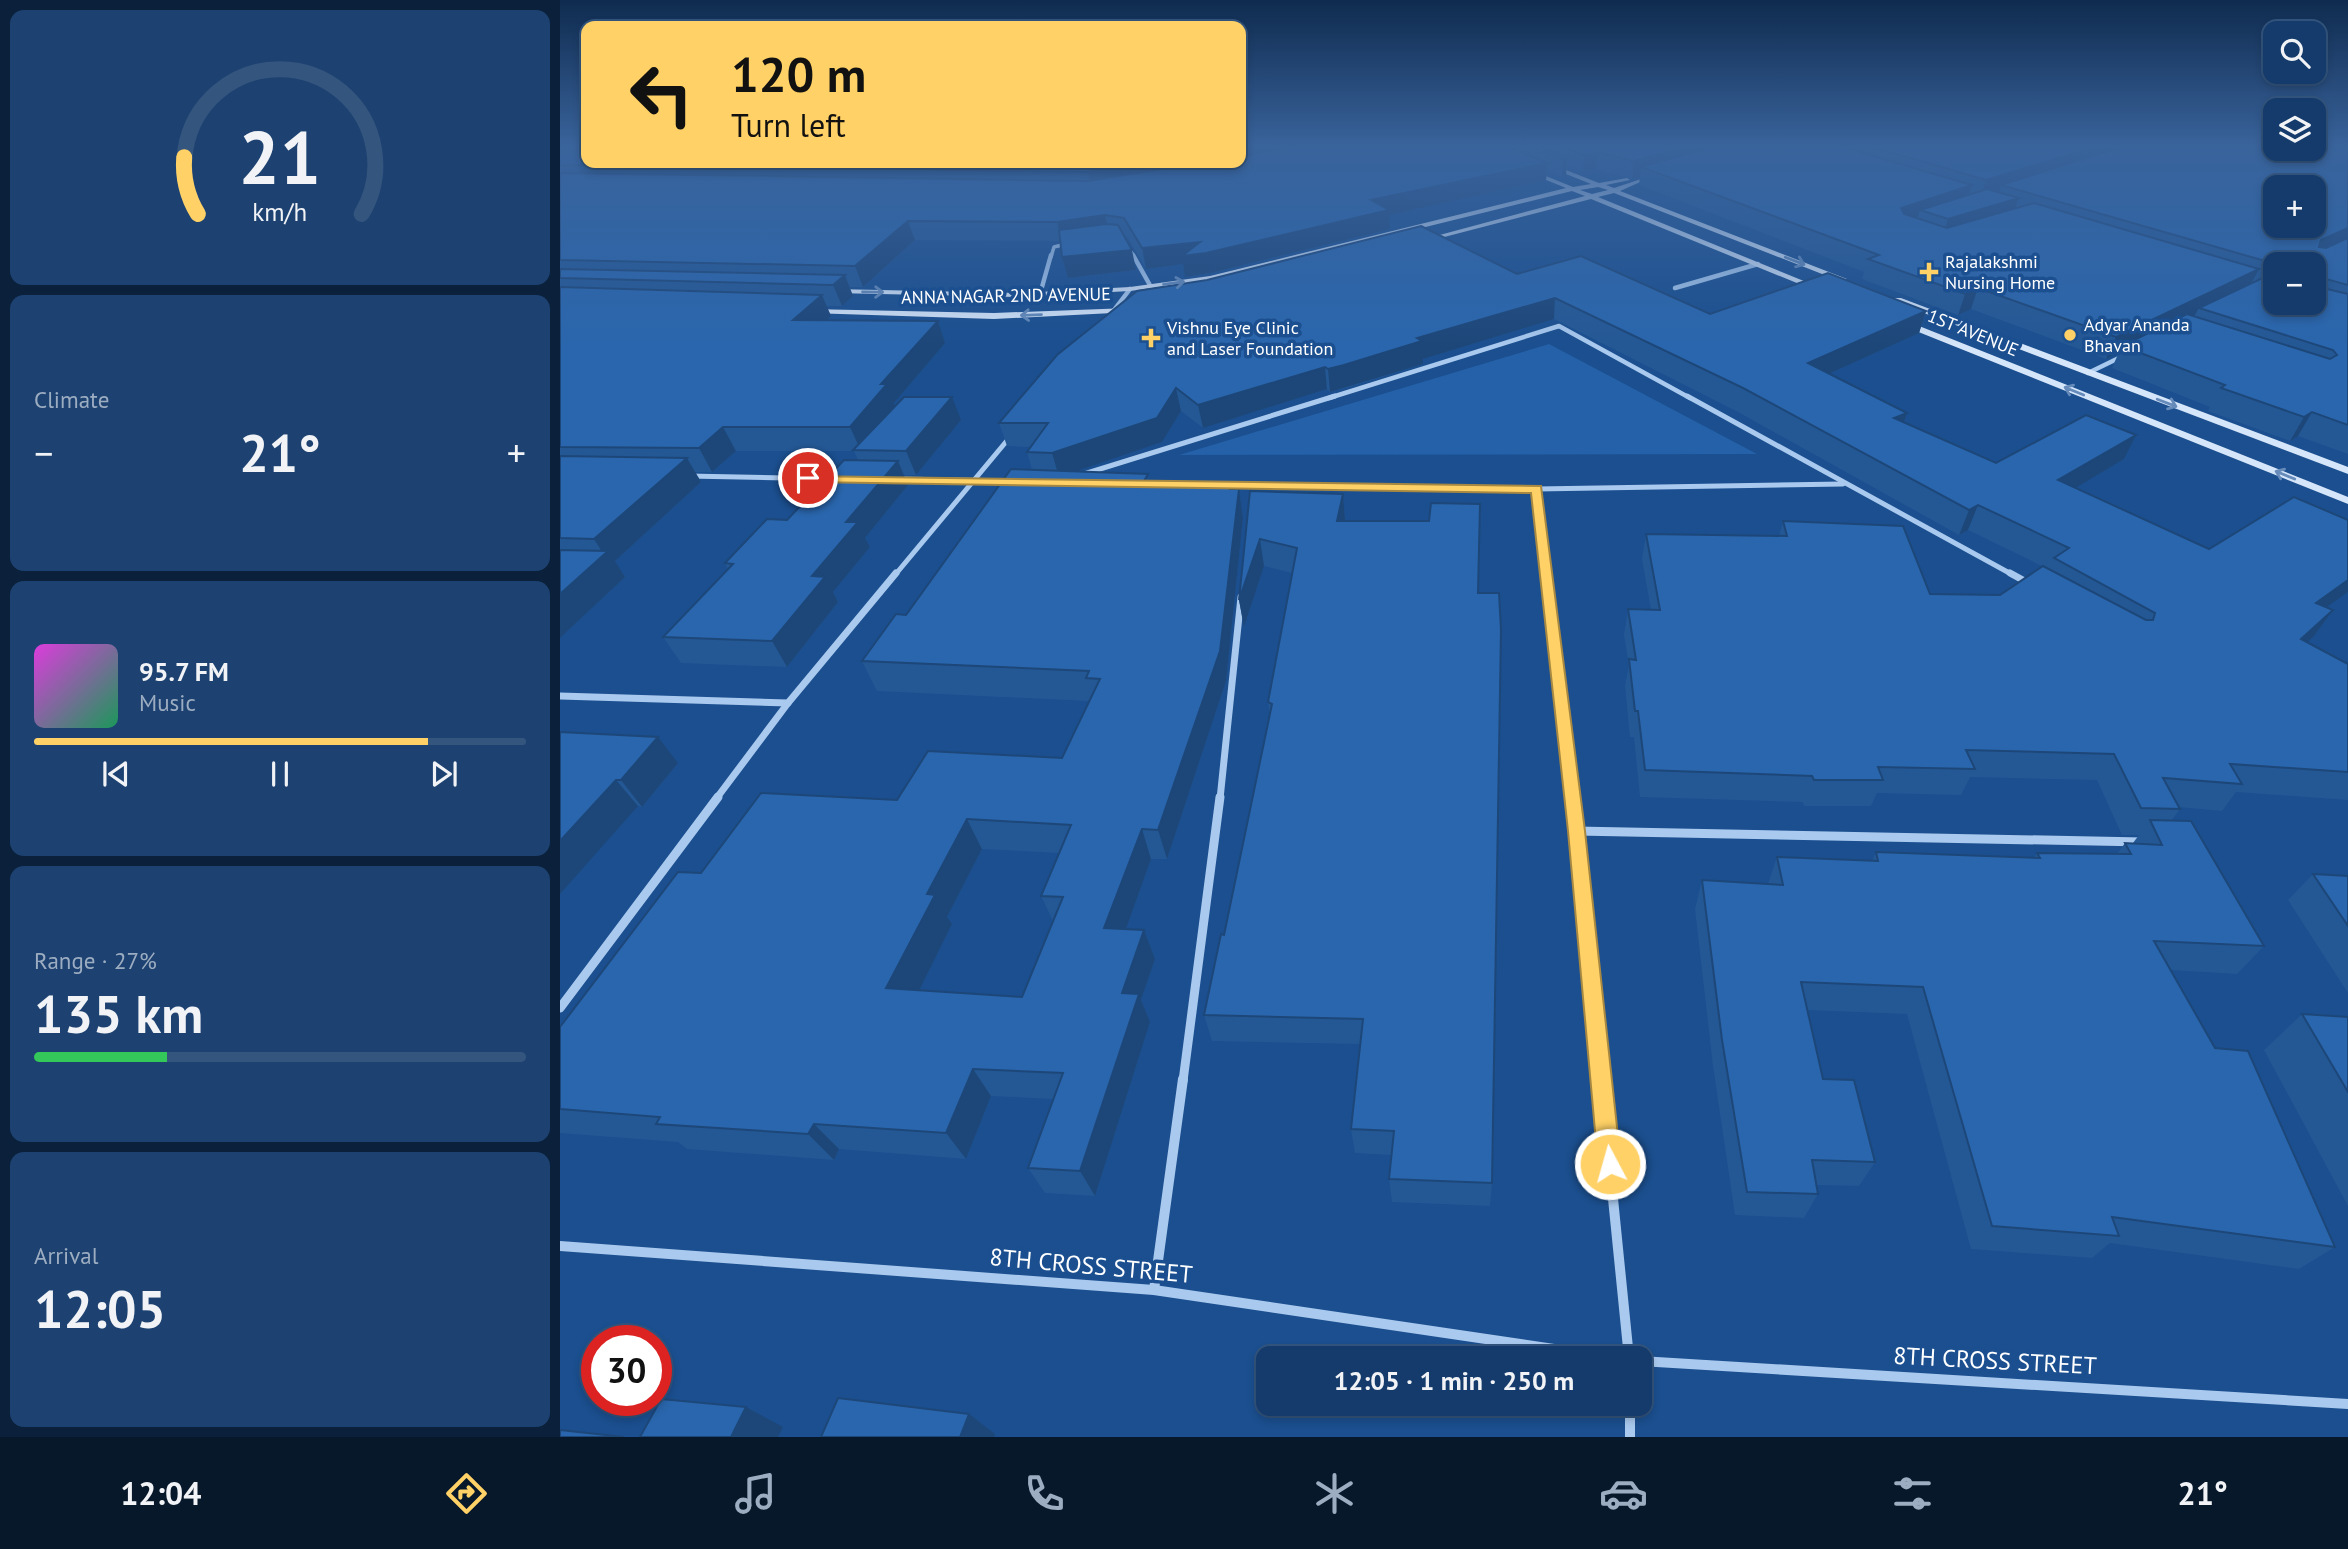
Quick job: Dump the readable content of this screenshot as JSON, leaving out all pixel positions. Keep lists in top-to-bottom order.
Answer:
{
  "streets": {
    "main road": ["ANNA NAGAR 2ND AVENUE", "1ST AVENUE"],
    "street": ["8TH CROSS STREET"]
  },
  "places": {
    "health": ["Rajalakshmi Nursing Home", "Vishnu Eye Clinic and Laser Foundation"],
    "other": ["Adyar Ananda Bhavan"]
  },
  "page": {
    "map_buttons": ["+", "−"],
    "turn": ["120 m", "Turn left"],
    "tile": [
      "Climate",
      ["Range · 27%", "135 km"],
      ["Arrival", "12:05"]
    ],
    "heat": ["−", "21°", "+"],
    "song": ["95.7 FM", "Music"],
    "limit": "30",
    "trip": "12:05 · 1 min · 250 m",
    "tabs": ["12:04", "21°"],
    "gauge": ["21", "km/h"]
  }
}
